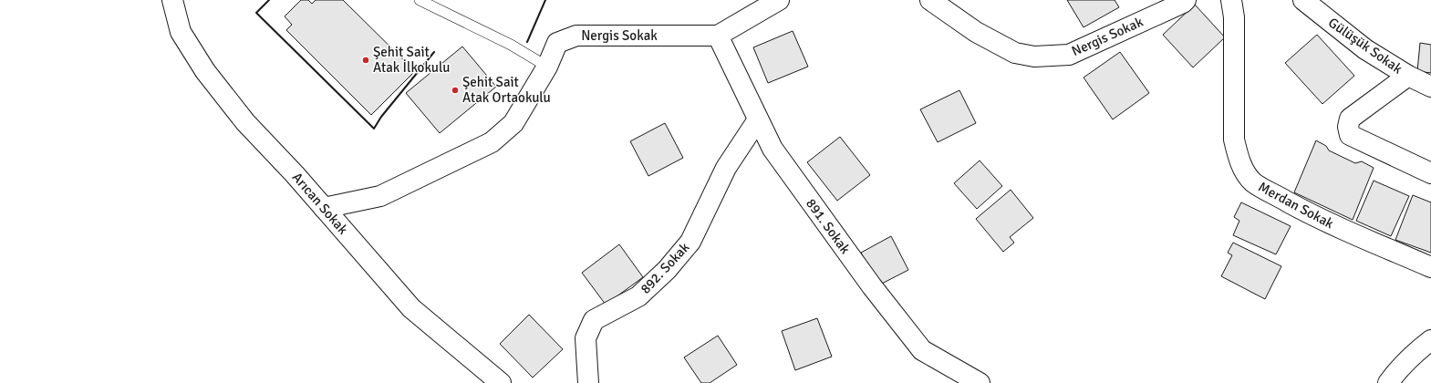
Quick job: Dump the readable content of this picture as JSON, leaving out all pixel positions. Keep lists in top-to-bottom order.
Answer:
{
  "streets": {
    "street": [
      "Nergis Sokak",
      "Gülüşük Sokak",
      "Arıcan Sokak",
      "Merdan Sokak",
      "891. Sokak",
      "892. Sokak"
    ]
  },
  "crossings": [
    ["Nergis Sokak", "Arıcan Sokak"],
    ["Nergis Sokak", "891. Sokak"],
    ["891. Sokak", "892. Sokak"]
  ],
  "places": ["Şehit Sait Atak İlkokulu", "Şehit Sait Atak Ortaokulu"]
}
